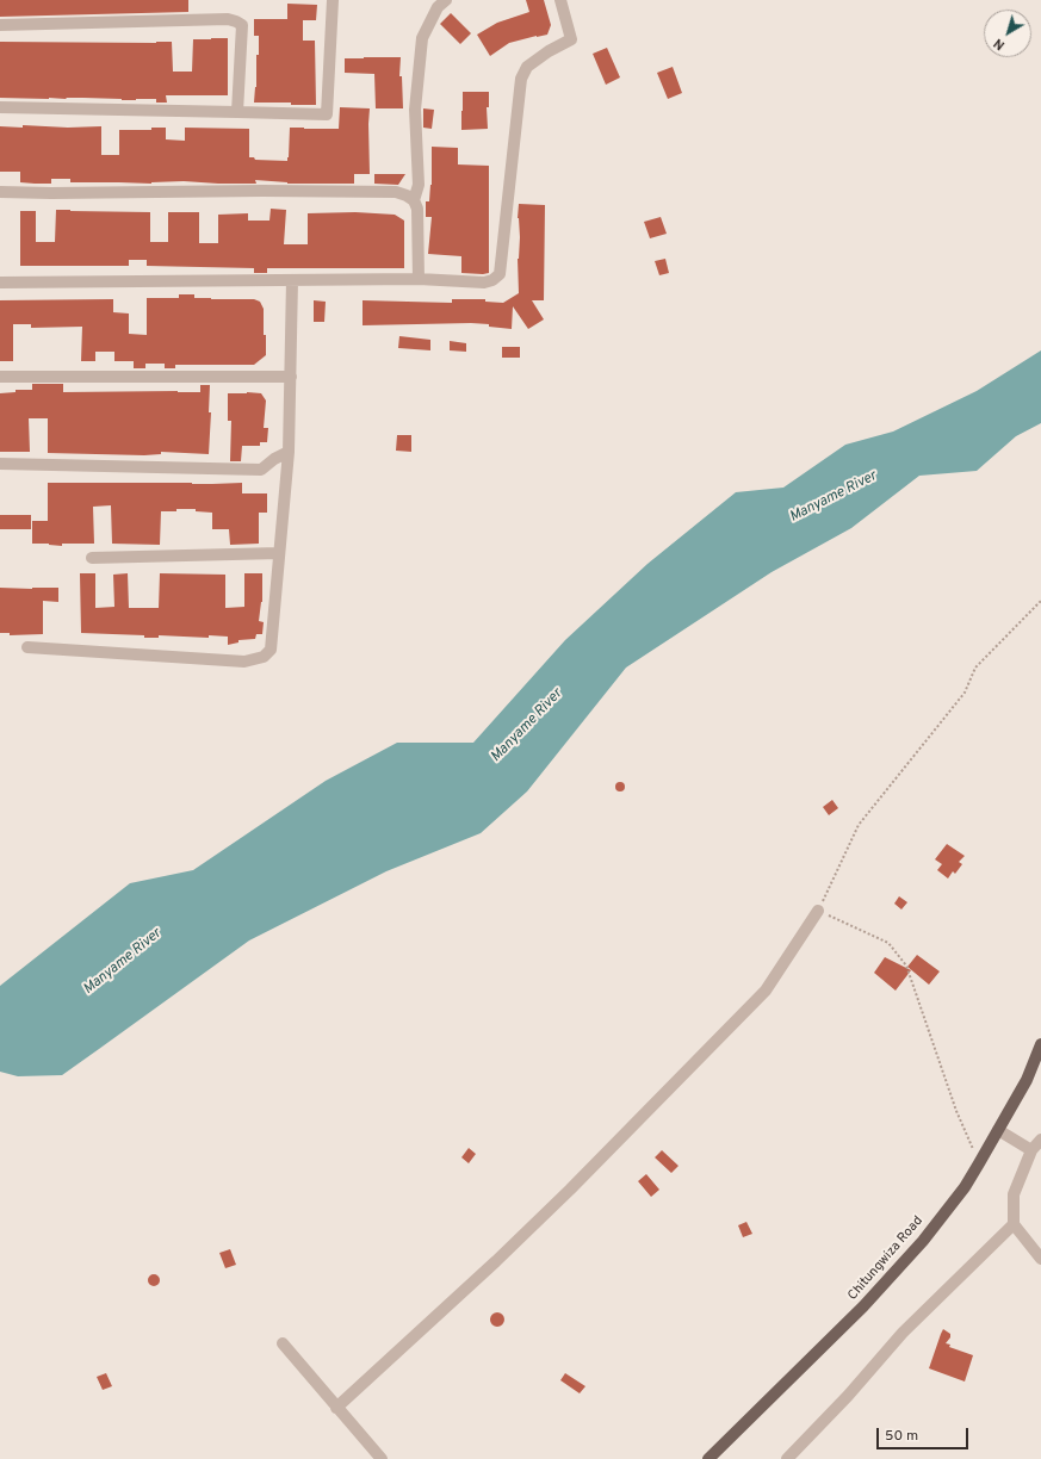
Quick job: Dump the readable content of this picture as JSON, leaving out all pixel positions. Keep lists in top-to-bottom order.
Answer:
{
  "streets": {
    "main road": ["Chitungwiza Road"]
  },
  "water": ["Manyame River"],
  "scale_bar": "50 m",
  "north": "bottom left"
}
